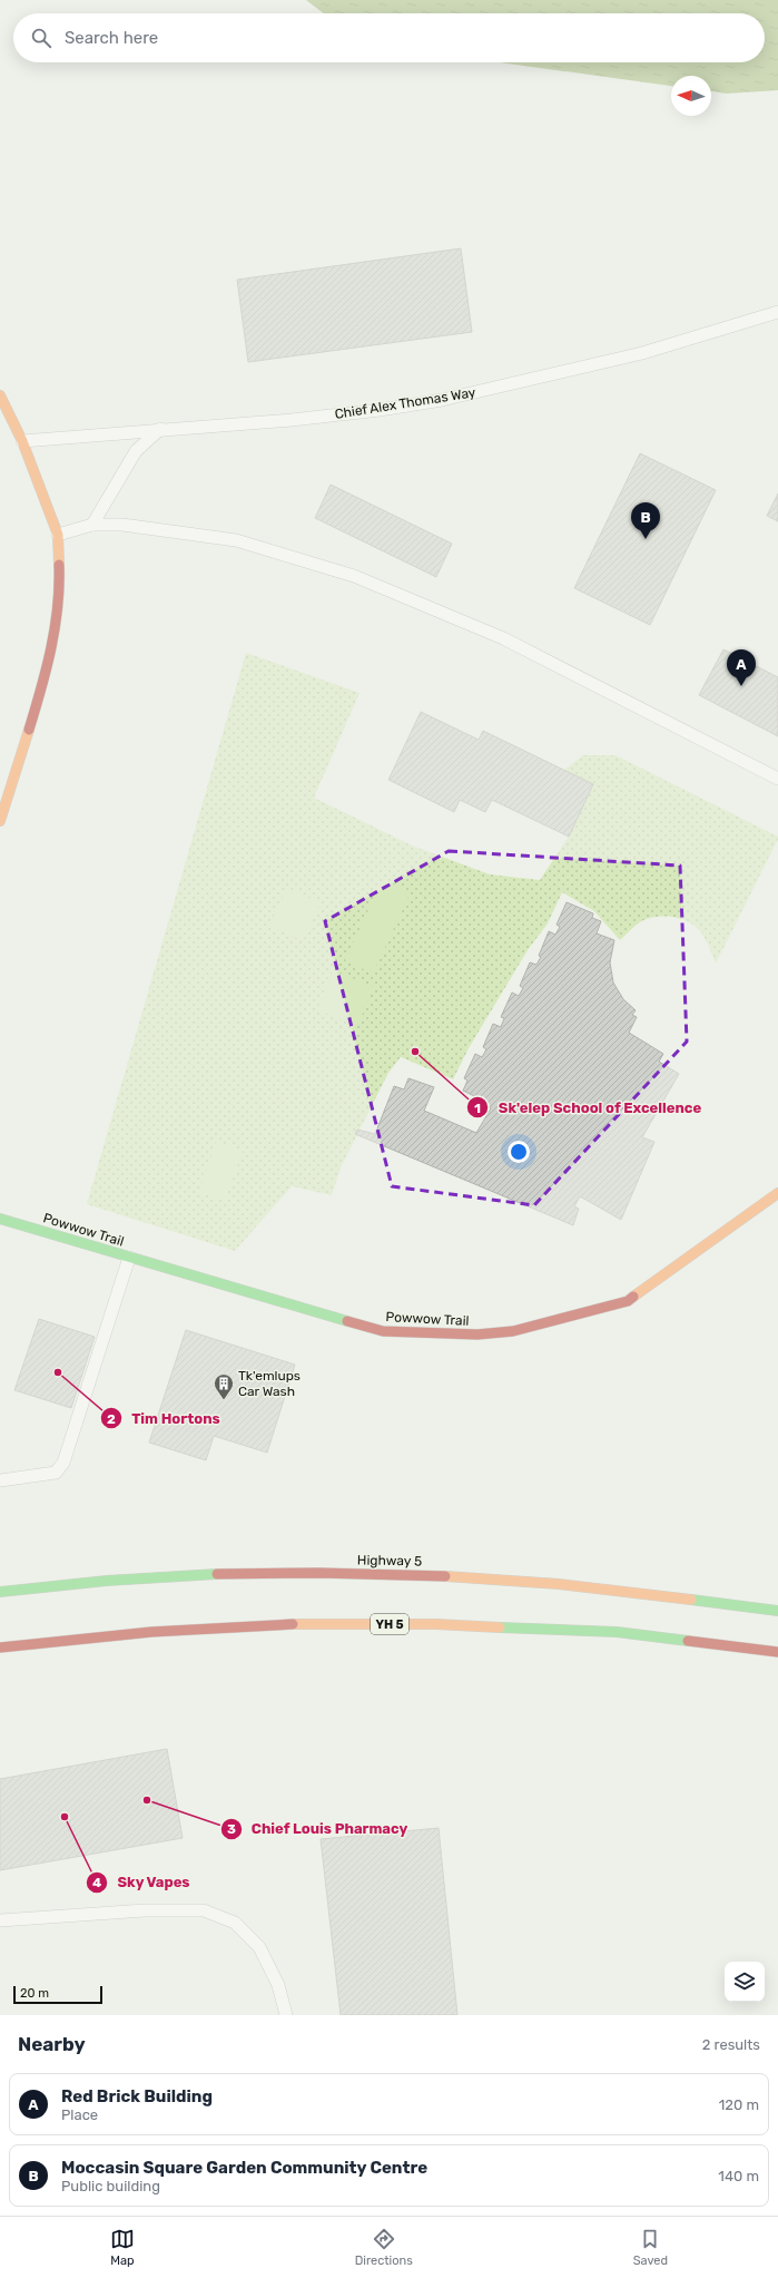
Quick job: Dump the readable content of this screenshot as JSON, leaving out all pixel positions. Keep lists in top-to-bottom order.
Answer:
{
  "streets": {
    "main road": ["Powwow Trail", "Highway 5", "YH 5"],
    "lane": ["Chief Alex Thomas Way"]
  },
  "places": {
    "other": [
      "Sk'elep School of Excellence",
      "Tim Hortons",
      "Chief Louis Pharmacy",
      "Sky Vapes"
    ],
    "building": ["Tk'emlups Car Wash"]
  },
  "scale_bar": "20 m",
  "north": "left",
  "page": {
    "search": "Search here",
    "pins": ["B", "A"],
    "scale": "20 m",
    "heading": ["Nearby", "2 results"],
    "list": [
      {
        "mark": "A",
        "name": "Red Brick Building",
        "note": "Place",
        "value": "120 m"
      },
      {
        "mark": "B",
        "name": "Moccasin Square Garden Community Centre",
        "note": "Public building",
        "value": "140 m"
      }
    ],
    "nav": ["Map", "Directions", "Saved"]
  }
}
